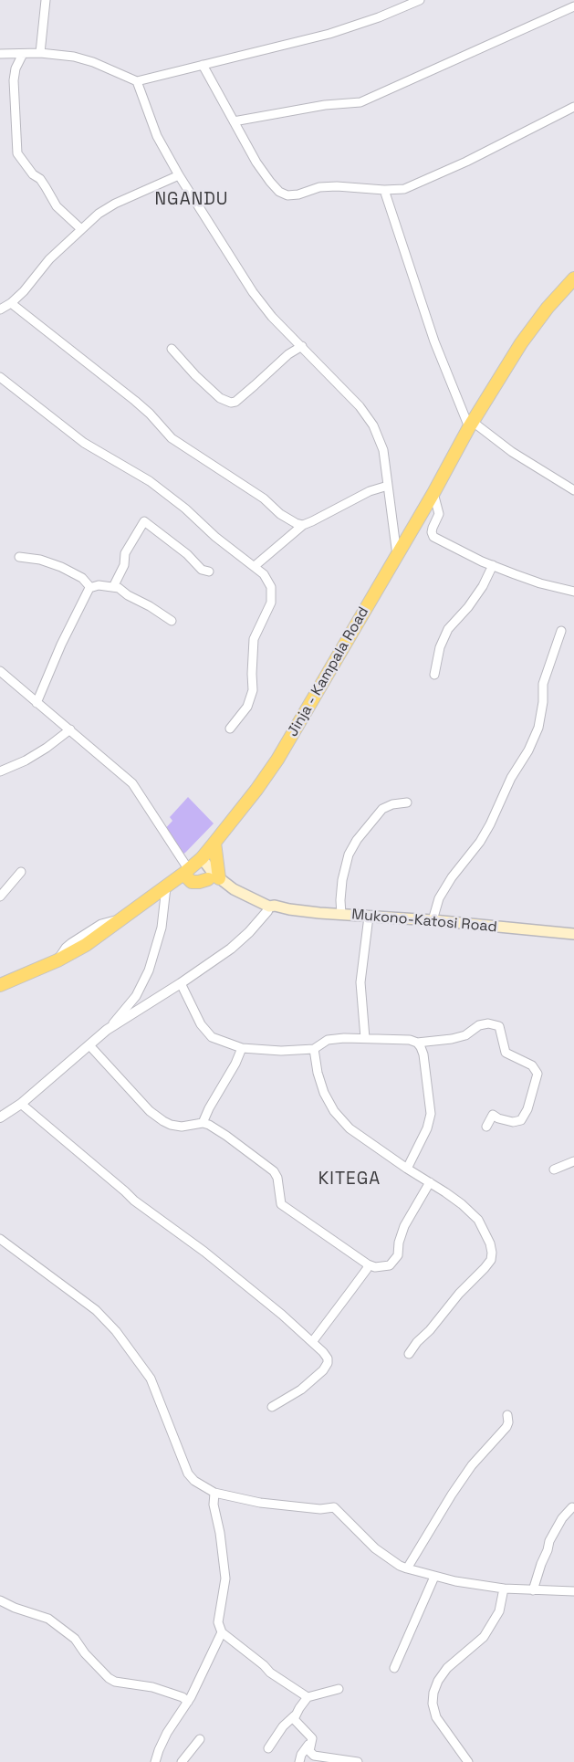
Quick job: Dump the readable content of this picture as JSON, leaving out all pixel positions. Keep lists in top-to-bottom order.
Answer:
{
  "streets": {
    "highway": ["Jinja - Kampala Road"],
    "main road": ["Mukono-Katosi Road"]
  },
  "crossings": [
    ["Jinja - Kampala Road", "Mukono-Katosi Road"]
  ],
  "districts": ["NGANDU", "KITEGA"]
}
